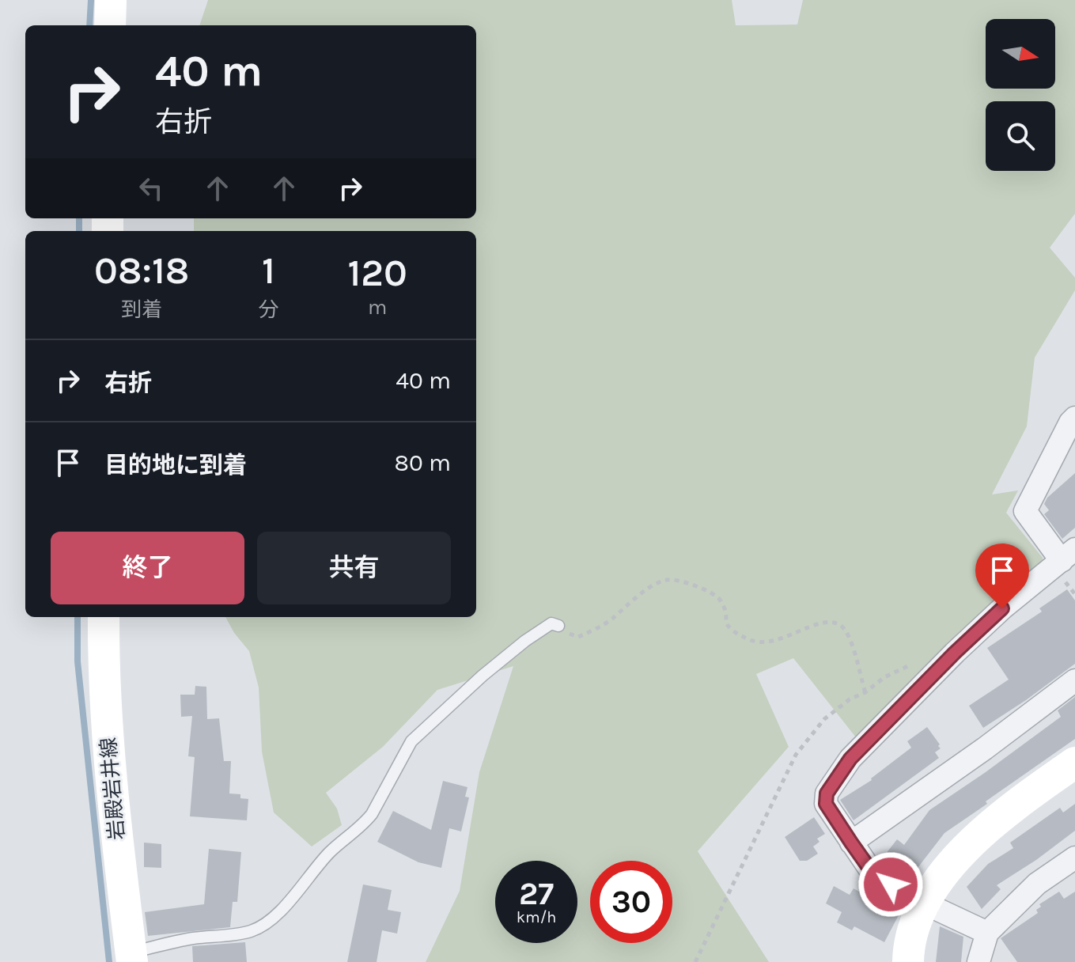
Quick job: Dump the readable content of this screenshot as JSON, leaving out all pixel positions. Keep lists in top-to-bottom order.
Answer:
{
  "streets": {
    "main road": ["岩殿岩井線"]
  },
  "north": "right",
  "page": {
    "turn": ["40 m", "右折"],
    "eta": [
      "08:18",
      "到着",
      "1",
      "分",
      "120",
      "m"
    ],
    "list": [
      {
        "name": "右折",
        "value": "40 m"
      },
      {
        "name": "目的地に到着",
        "value": "80 m"
      }
    ],
    "buttons": ["終了", "共有"],
    "speed": "27 km/h",
    "limit": "30"
  }
}
